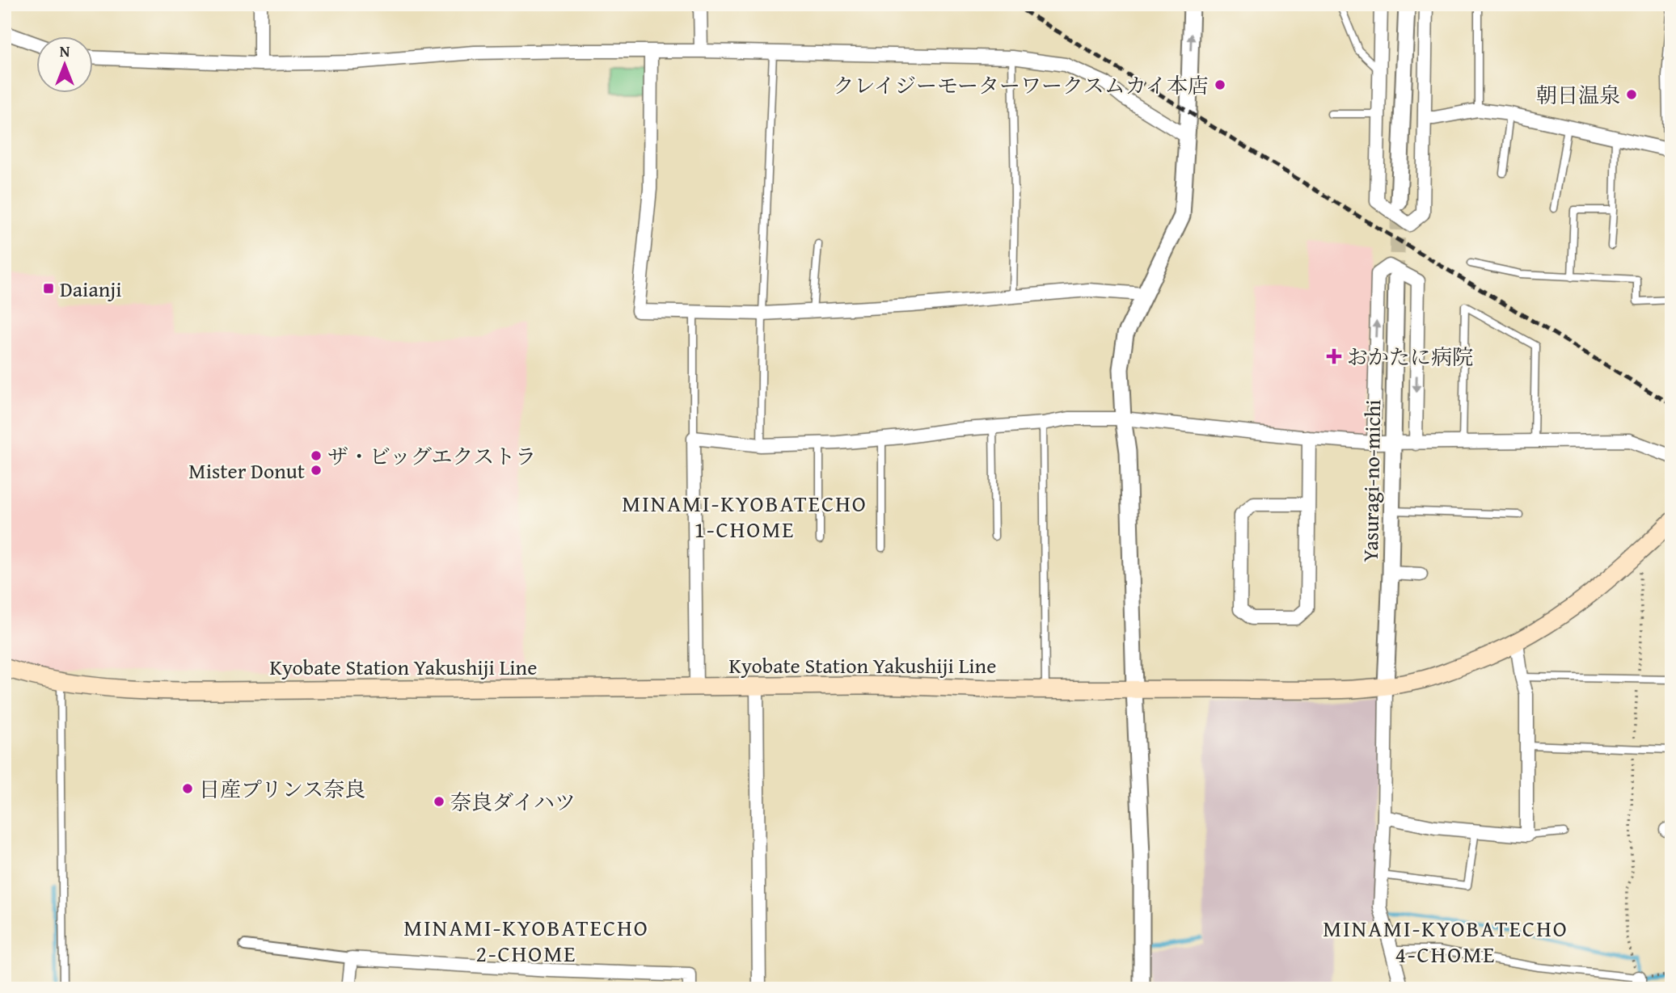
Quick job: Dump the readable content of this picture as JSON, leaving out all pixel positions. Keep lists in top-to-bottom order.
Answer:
{
  "streets": {
    "main road": ["Kyobate Station Yakushiji Line"],
    "street": ["Yasuragi-no-michi"]
  },
  "crossings": [
    ["Yasuragi-no-michi", "Kyobate Station Yakushiji Line"]
  ],
  "districts": ["MINAMI-KYOBATECHO 1-CHOME", "MINAMI-KYOBATECHO 2-CHOME", "MINAMI-KYOBATECHO 4-CHOME"],
  "places": {
    "other": [
      "クレイジーモーターワークスムカイ本店",
      "朝日温泉",
      "ザ・ビッグエクストラ",
      "Mister Donut",
      "日産プリンス奈良",
      "奈良ダイハツ"
    ],
    "transit": ["Daianji"],
    "health": ["おかたに病院"]
  },
  "north": "top"
}
